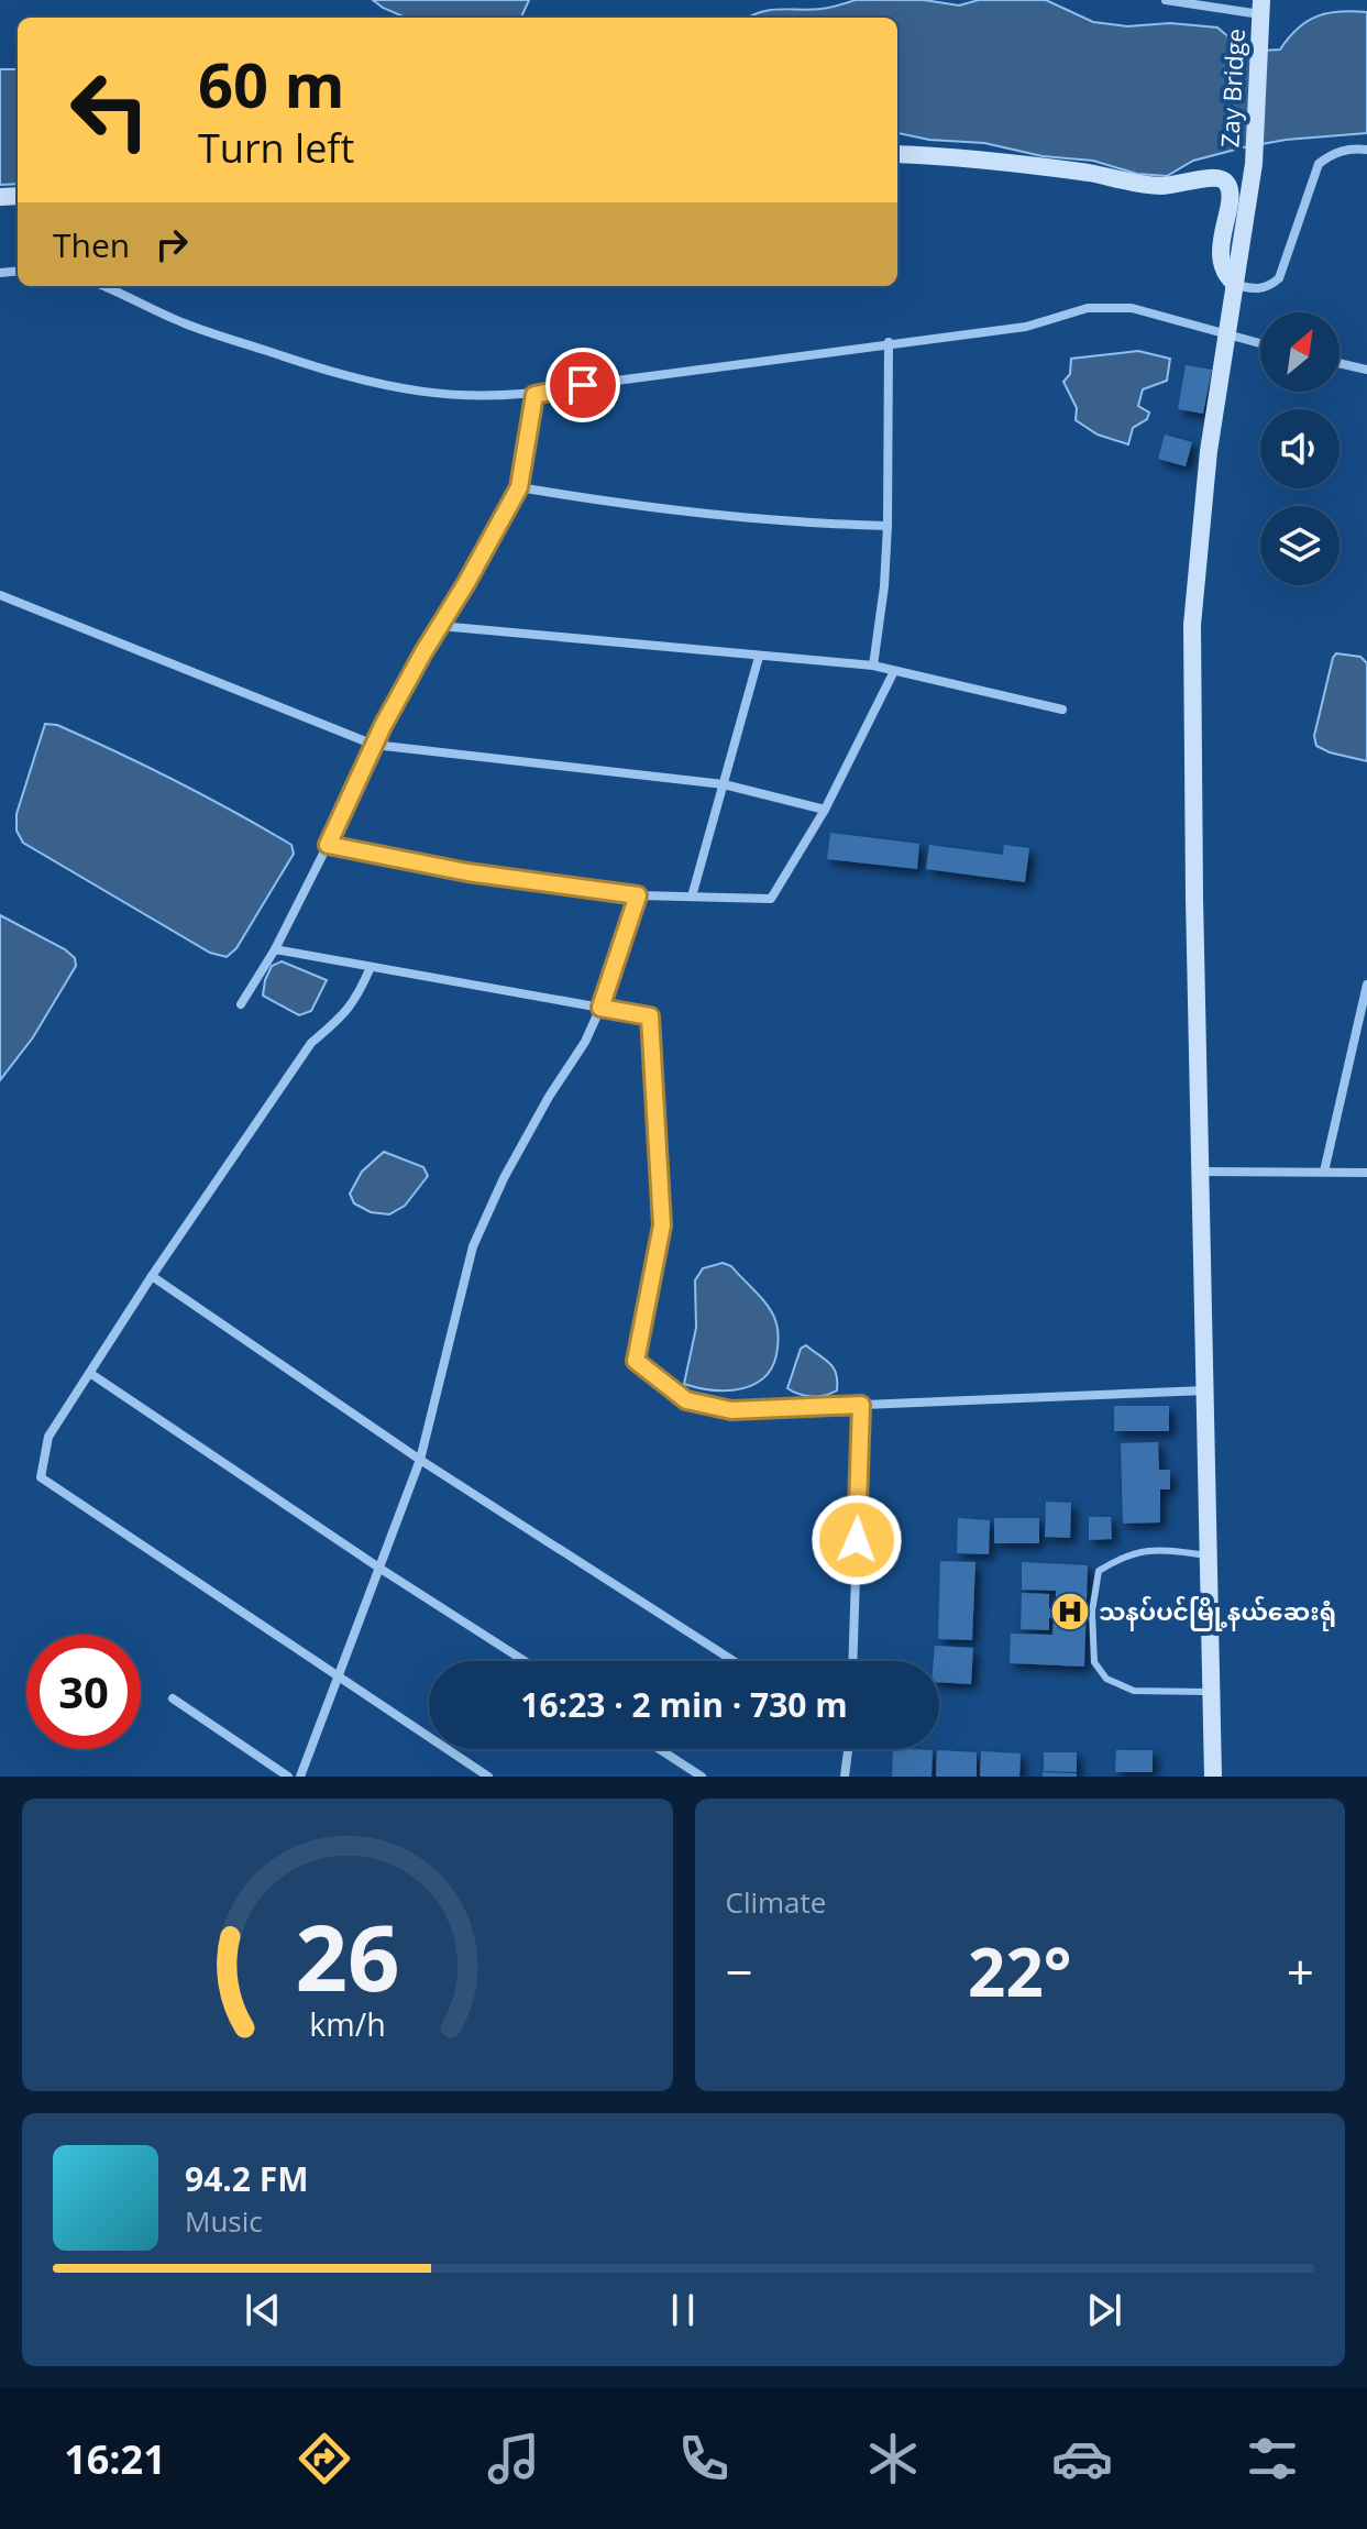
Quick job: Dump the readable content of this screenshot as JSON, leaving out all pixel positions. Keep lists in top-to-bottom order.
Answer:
{
  "streets": {
    "street": ["Zay Bridge"]
  },
  "places": {
    "hospital": ["သနပ်ပင်မြို့နယ်ဆေးရုံ"]
  },
  "north": "top right",
  "page": {
    "turn": ["60 m", "Turn left"],
    "then": "Then",
    "limit": "30",
    "trip": "16:23 · 2 min · 730 m",
    "tile": "Climate",
    "heat": ["−", "22°", "+"],
    "song": ["94.2 FM", "Music"],
    "tabs": "16:21",
    "gauge": ["26", "km/h"]
  }
}
